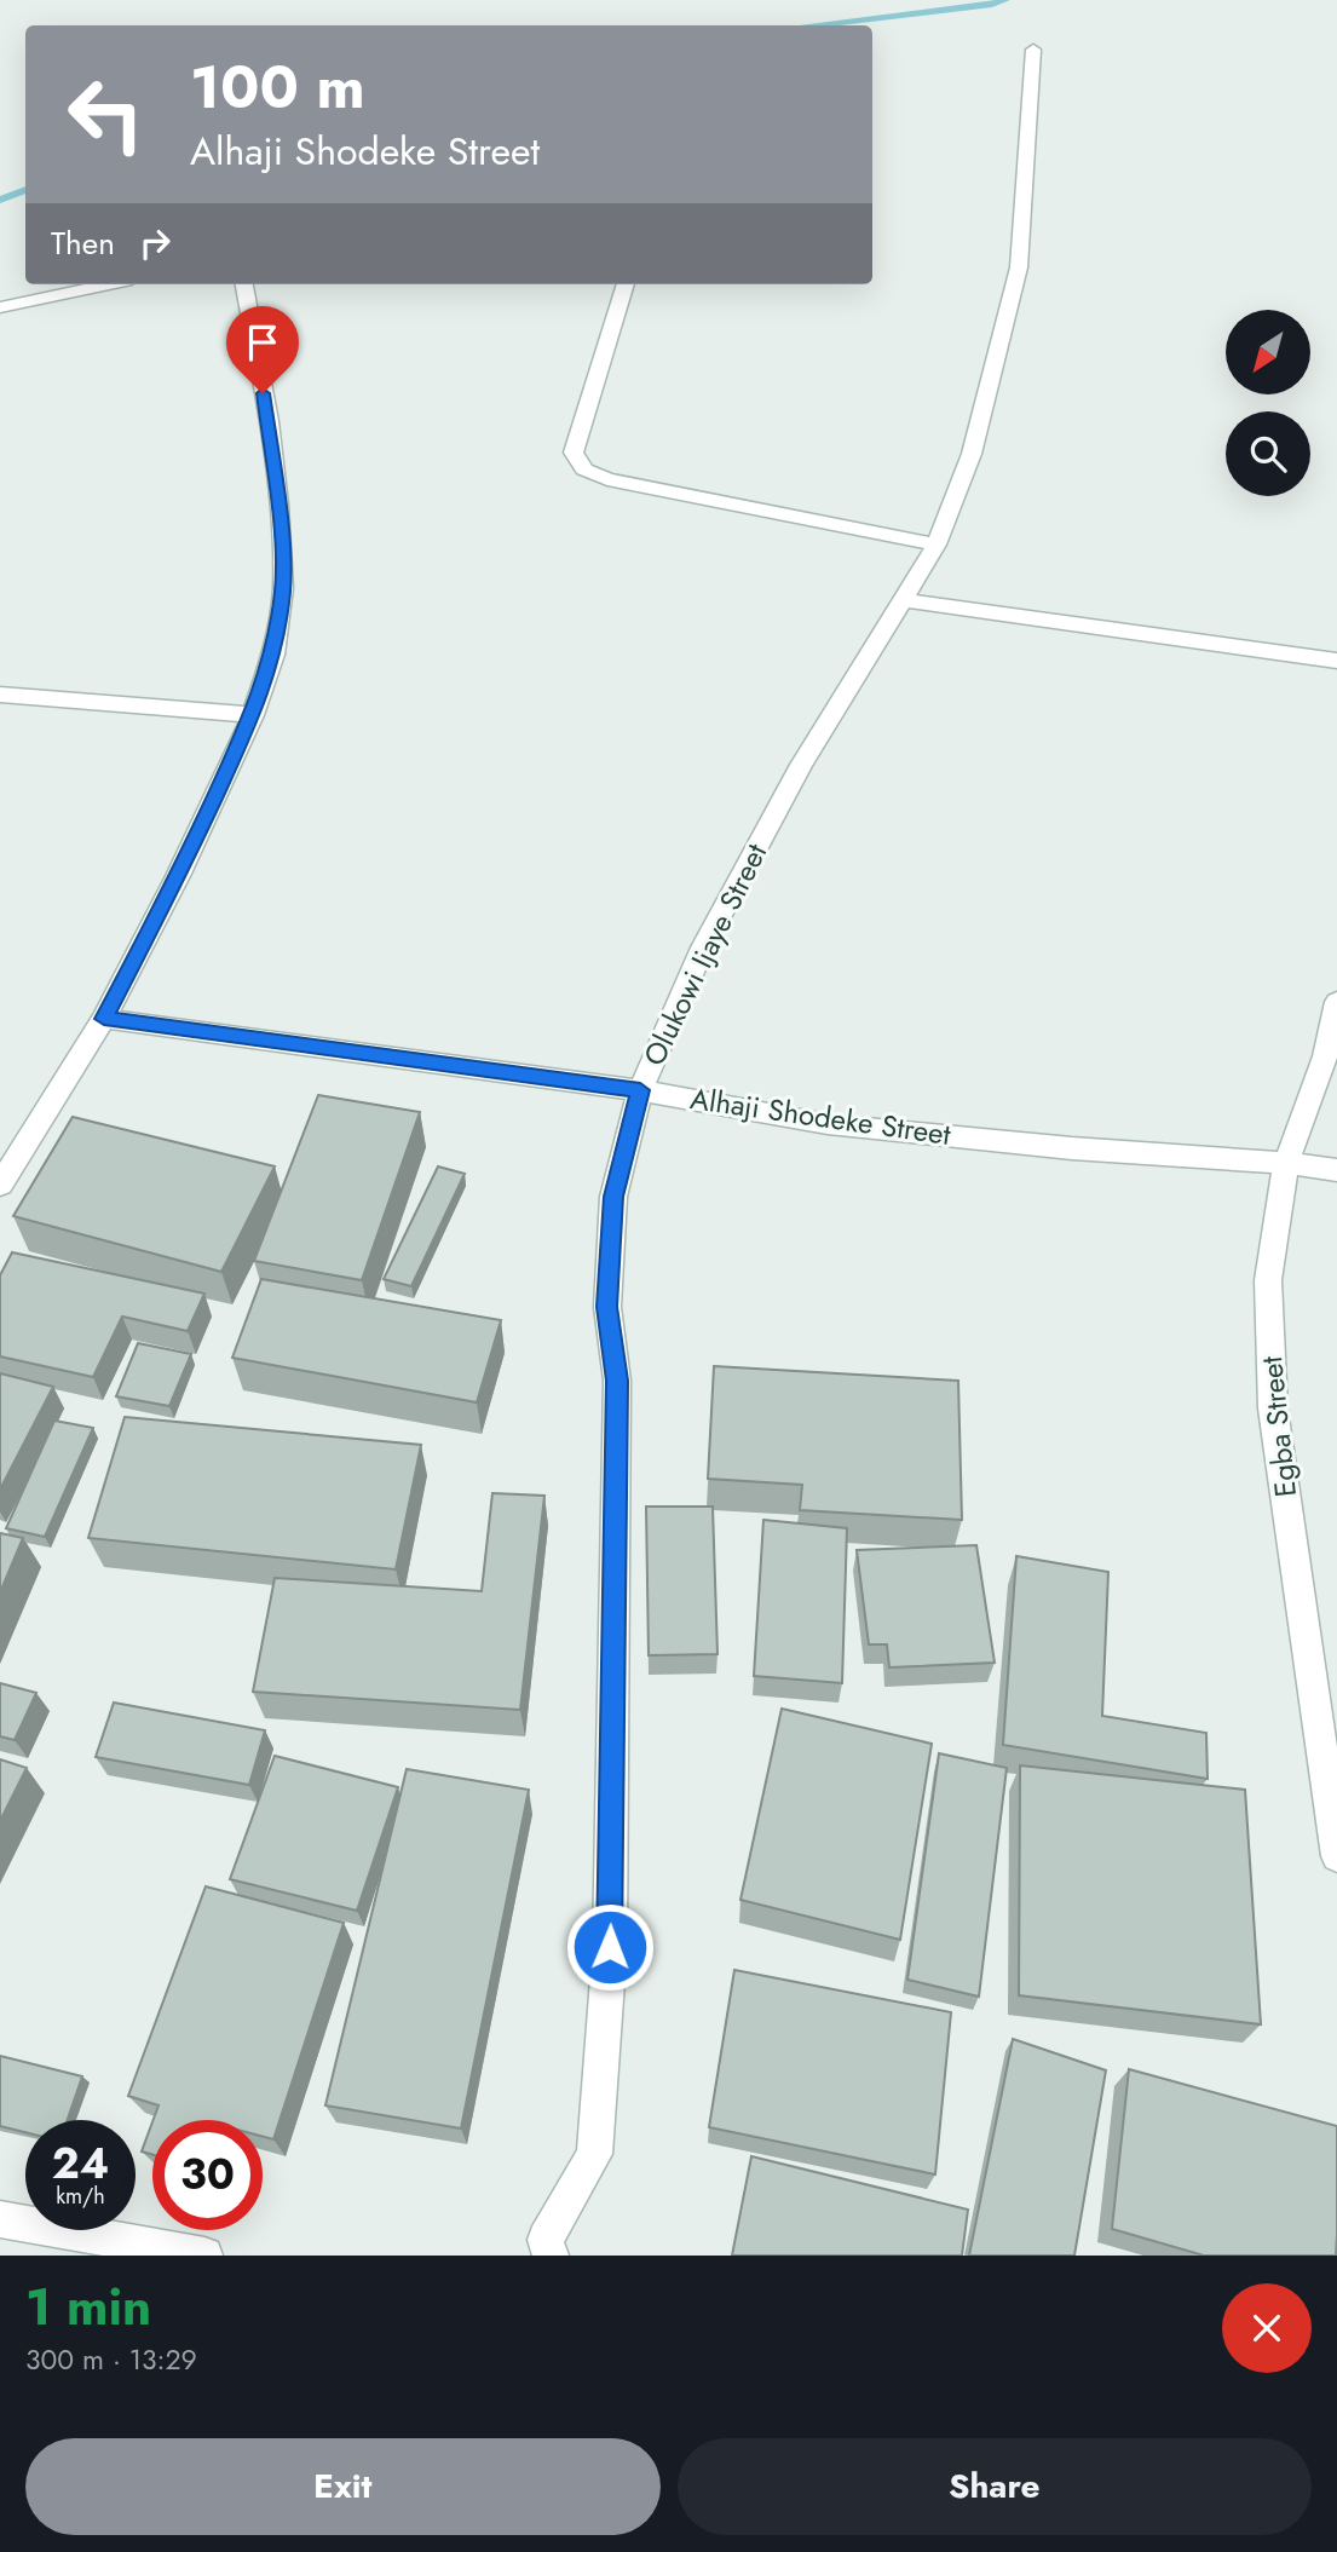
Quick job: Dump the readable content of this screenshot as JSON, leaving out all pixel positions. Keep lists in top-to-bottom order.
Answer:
{
  "streets": {
    "street": ["Olukowi Ijaye Street", "Alhaji Shodeke Street", "Egba Street"]
  },
  "crossings": [
    ["Olukowi Ijaye Street", "Alhaji Shodeke Street"],
    ["Alhaji Shodeke Street", "Egba Street"]
  ],
  "north": "bottom left",
  "page": {
    "turn": ["100 m", "Alhaji Shodeke Street"],
    "then": "Then",
    "speed": "24 km/h",
    "limit": "30",
    "heading": ["1 min", "300 m · 13:29"],
    "buttons": ["Exit", "Share"]
  }
}
